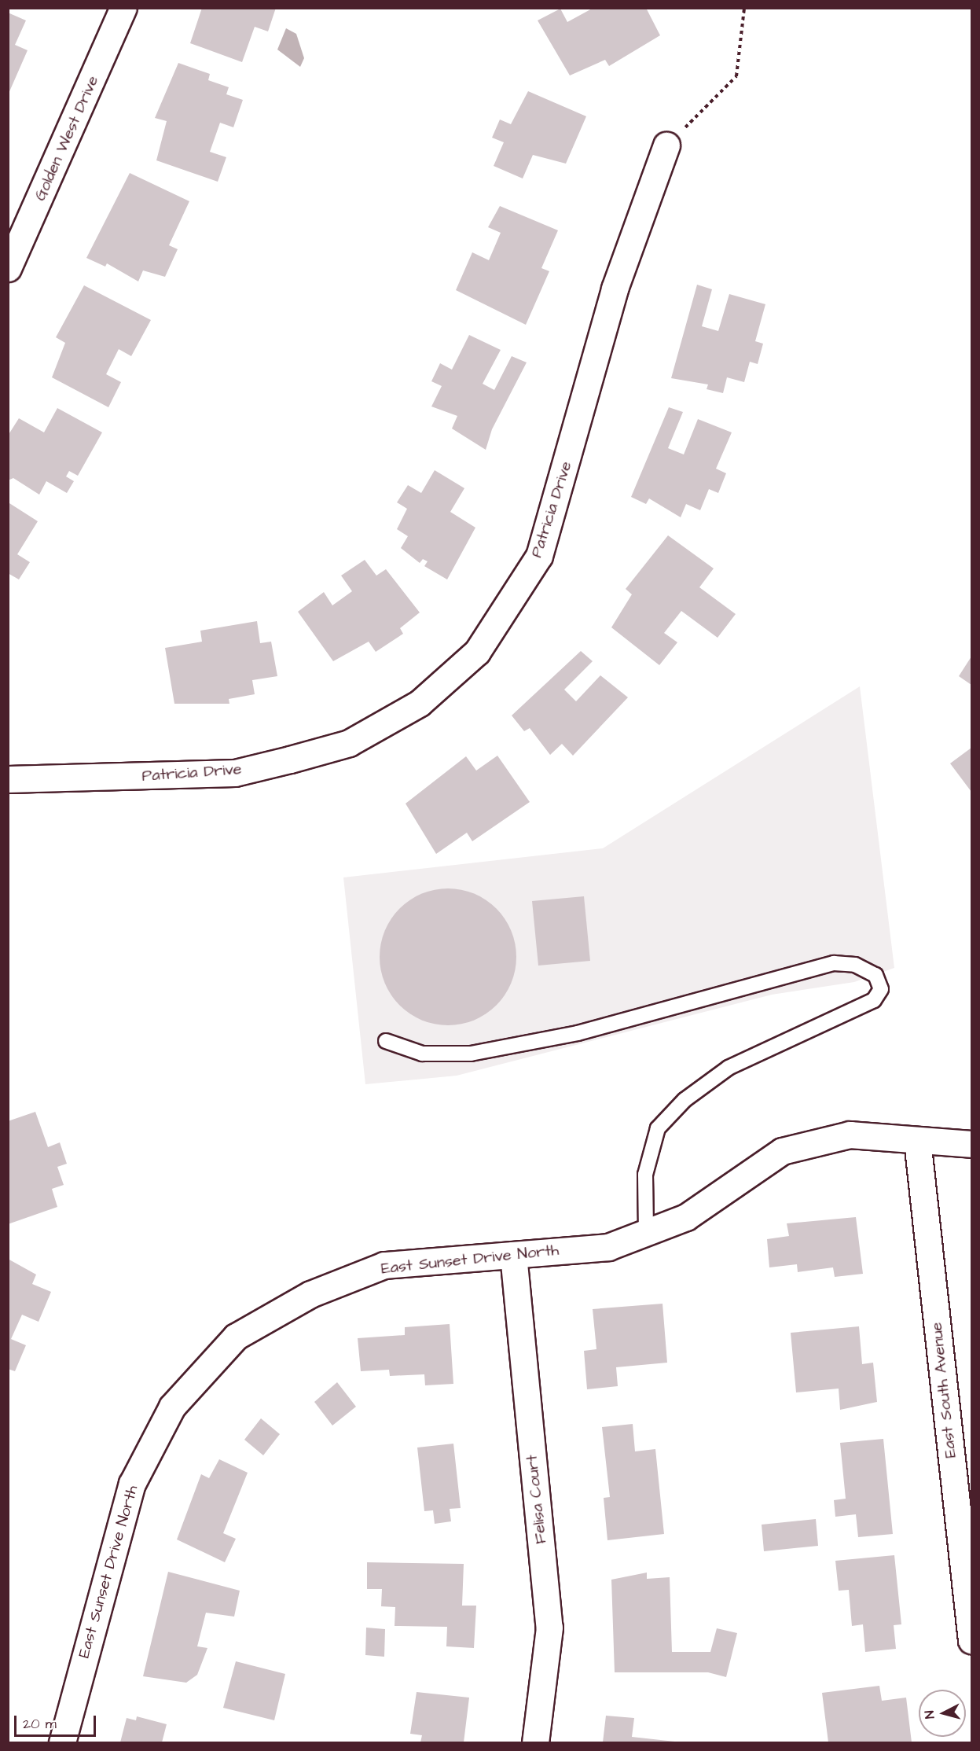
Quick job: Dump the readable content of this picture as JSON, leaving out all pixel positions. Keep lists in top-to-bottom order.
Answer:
{
  "streets": {
    "street": [
      "Golden West Drive",
      "Patricia Drive",
      "East Sunset Drive North",
      "East South Avenue",
      "Felisa Court"
    ]
  },
  "crossings": [
    ["East Sunset Drive North", "East South Avenue"],
    ["East Sunset Drive North", "Felisa Court"]
  ],
  "scale_bar": "20 m",
  "north": "left"
}
